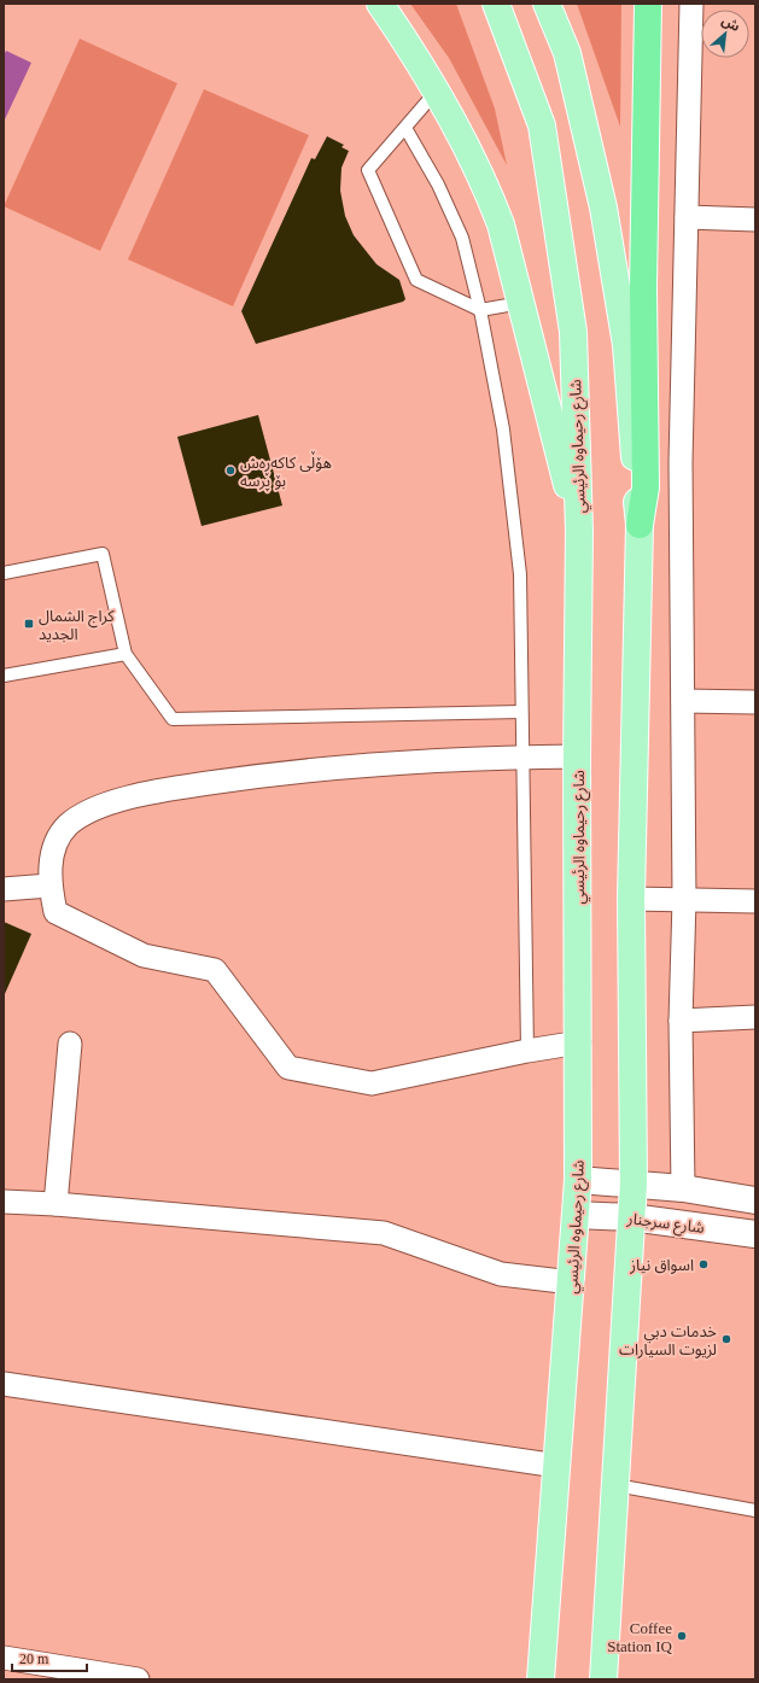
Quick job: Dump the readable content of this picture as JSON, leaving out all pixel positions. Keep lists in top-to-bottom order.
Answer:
{
  "streets": {
    "main road": ["شارع رحيماوه الرئيسي"],
    "street": ["شارع سرجنار"]
  },
  "crossings": [
    ["شارع رحيماوه الرئيسي", "شارع سرجنار"]
  ],
  "places": {
    "other": [
      "هۆڵی کاکەڕەش بۆ پرسە",
      "اسواق نياز",
      "خدمات دبي لزيوت السيارات",
      "Coffee Station IQ"
    ],
    "transit": ["كراج الشمال الجديد"]
  },
  "scale_bar": "20 m",
  "north": "top right"
}
